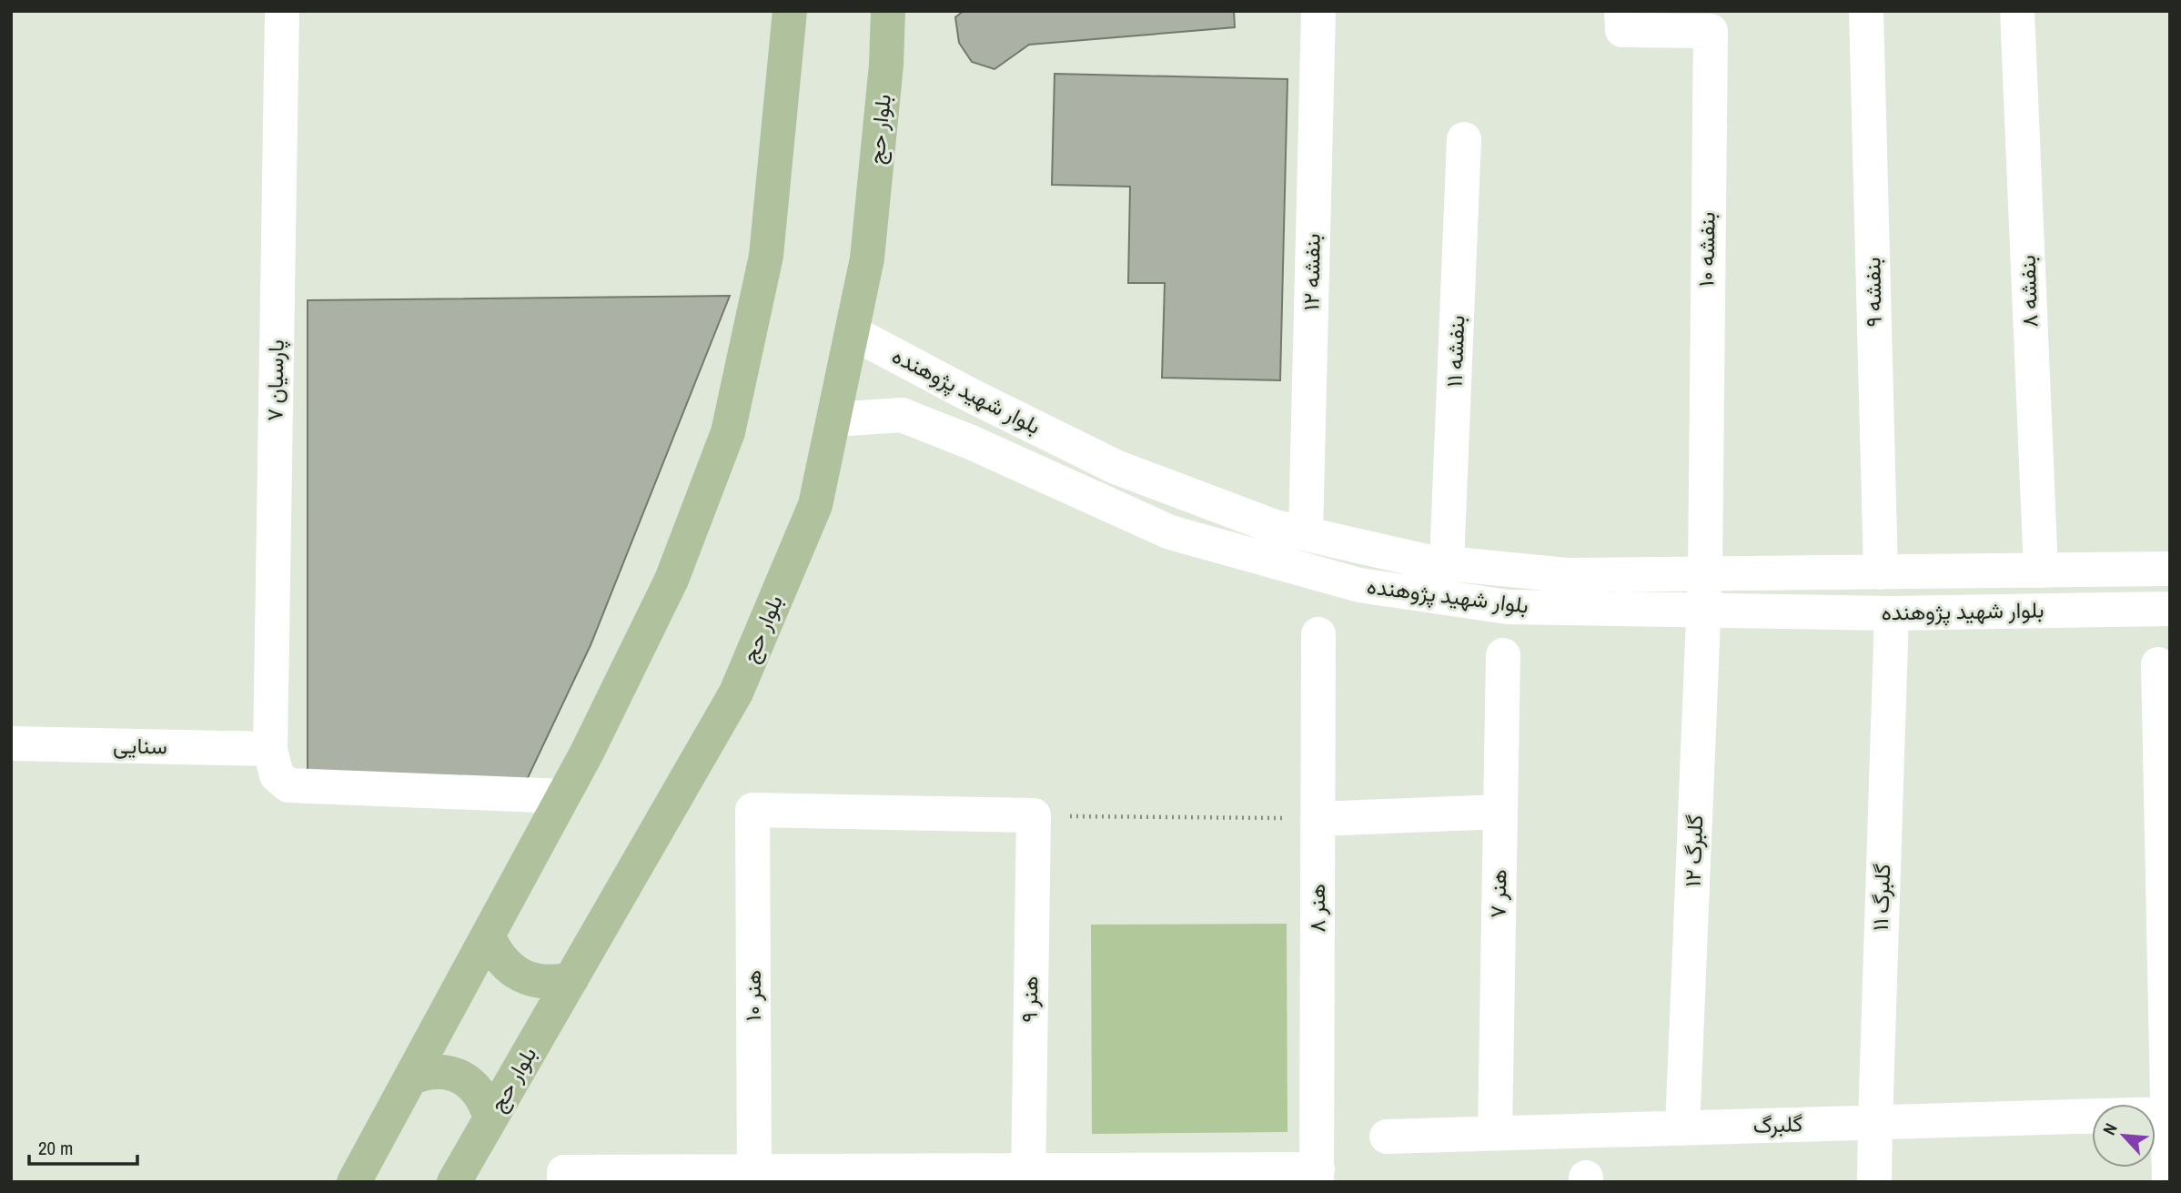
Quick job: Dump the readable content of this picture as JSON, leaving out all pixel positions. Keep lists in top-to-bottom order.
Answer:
{
  "streets": {
    "main road": ["بلوار حج"],
    "street": [
      "بنفشه ۱۰",
      "بنفشه ۱۲",
      "بنفشه ۸",
      "بنفشه ۹",
      "بنفشه ۱۱",
      "پارسیان ۷",
      "بلوار شهید پژوهنده",
      "سنایی",
      "گلبرگ ۱۲",
      "هنر ۷",
      "گلبرگ ۱۱",
      "هنر ۸",
      "هنر ۱۰",
      "هنر ۹",
      "گلبرگ"
    ]
  },
  "crossings": [
    ["بلوار حج", "بلوار شهید پژوهنده"],
    ["بنفشه ۱۰", "بلوار شهید پژوهنده"],
    ["بنفشه ۱۰", "گلبرگ ۱۲"],
    ["بنفشه ۱۲", "بلوار شهید پژوهنده"],
    ["بنفشه ۸", "بلوار شهید پژوهنده"],
    ["بنفشه ۹", "بلوار شهید پژوهنده"],
    ["بنفشه ۱۱", "بلوار شهید پژوهنده"],
    ["پارسیان ۷", "سنایی"],
    ["بلوار شهید پژوهنده", "گلبرگ ۱۲"],
    ["بلوار شهید پژوهنده", "گلبرگ ۱۱"],
    ["گلبرگ ۱۲", "گلبرگ"],
    ["هنر ۷", "گلبرگ"],
    ["گلبرگ ۱۱", "گلبرگ"],
    ["هنر ۱۰", "هنر ۹"]
  ],
  "scale_bar": "20 m",
  "north": "top left"
}
